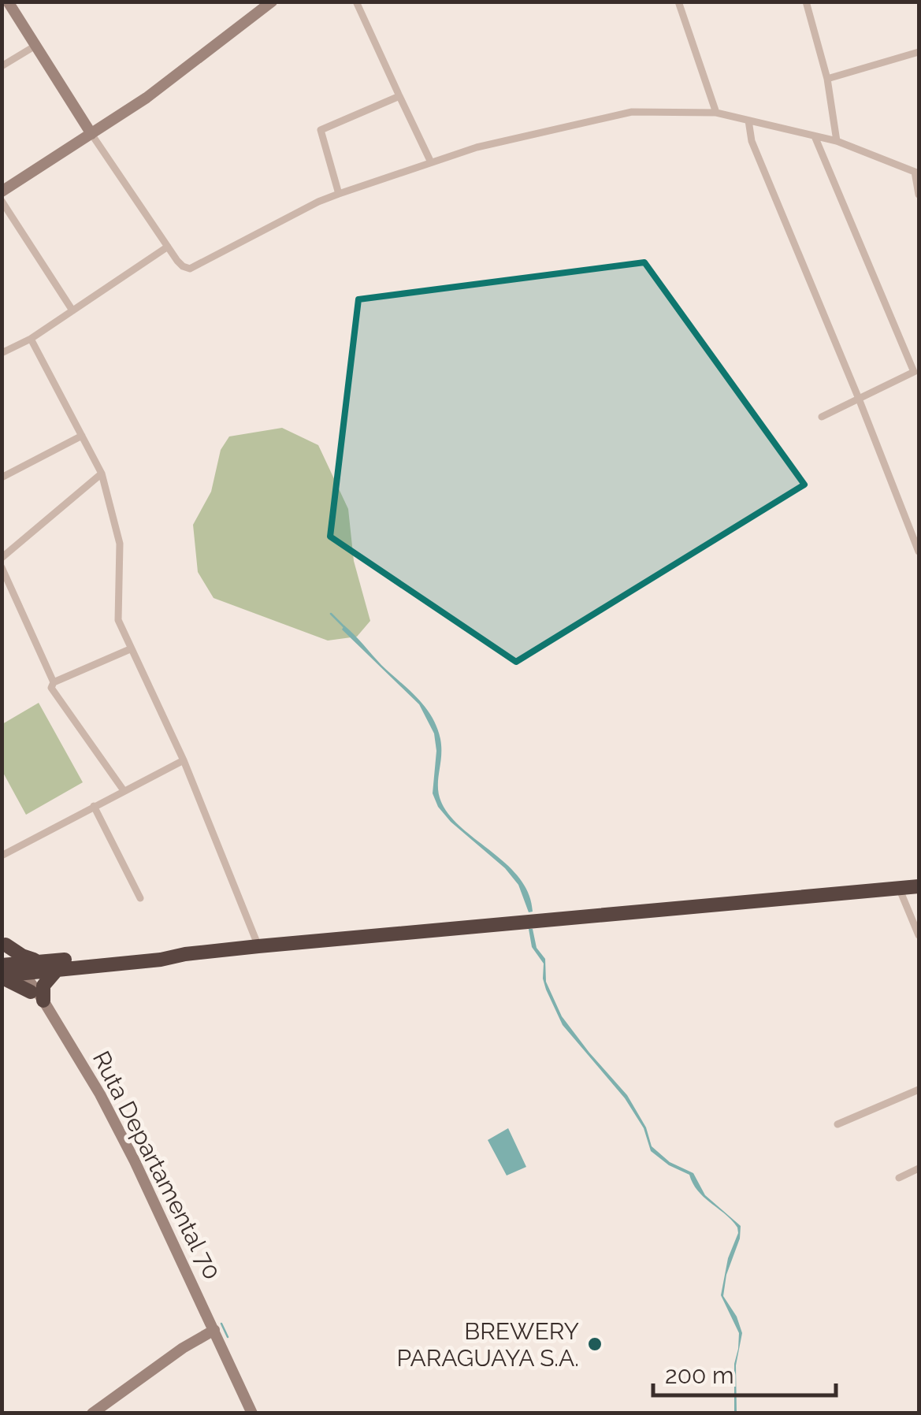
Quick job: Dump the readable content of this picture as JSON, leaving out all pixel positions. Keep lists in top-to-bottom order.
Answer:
{
  "streets": {
    "main road": ["Ruta Departamental 70"]
  },
  "places": ["BREWERY PARAGUAYA S.A."],
  "scale_bar": "200 m"
}
